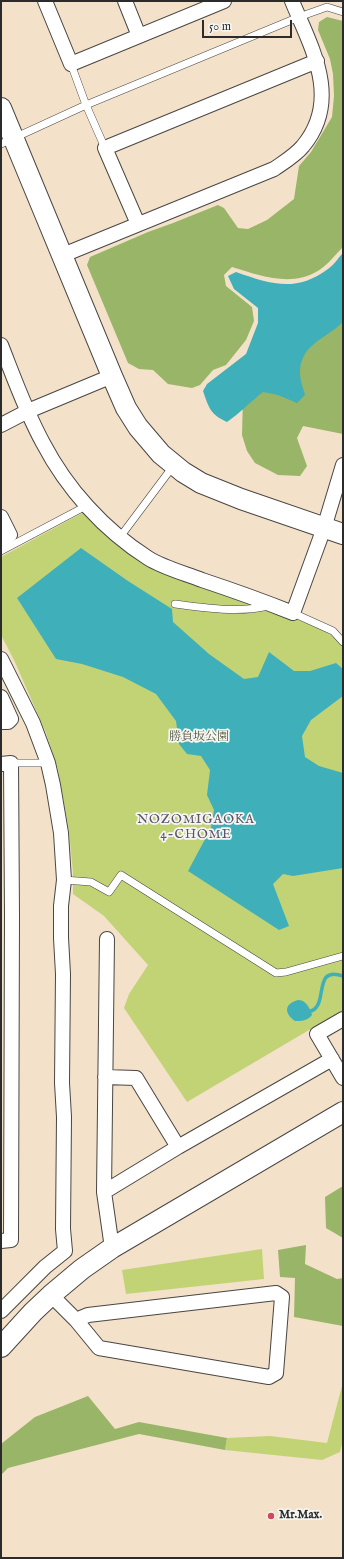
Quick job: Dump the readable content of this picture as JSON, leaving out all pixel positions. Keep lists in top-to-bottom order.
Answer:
{
  "districts": ["NOZOMIGAOKA 4-CHOME"],
  "parks": ["勝負坂公園"],
  "places": ["Mr.Max."],
  "scale_bar": "50 m"
}
